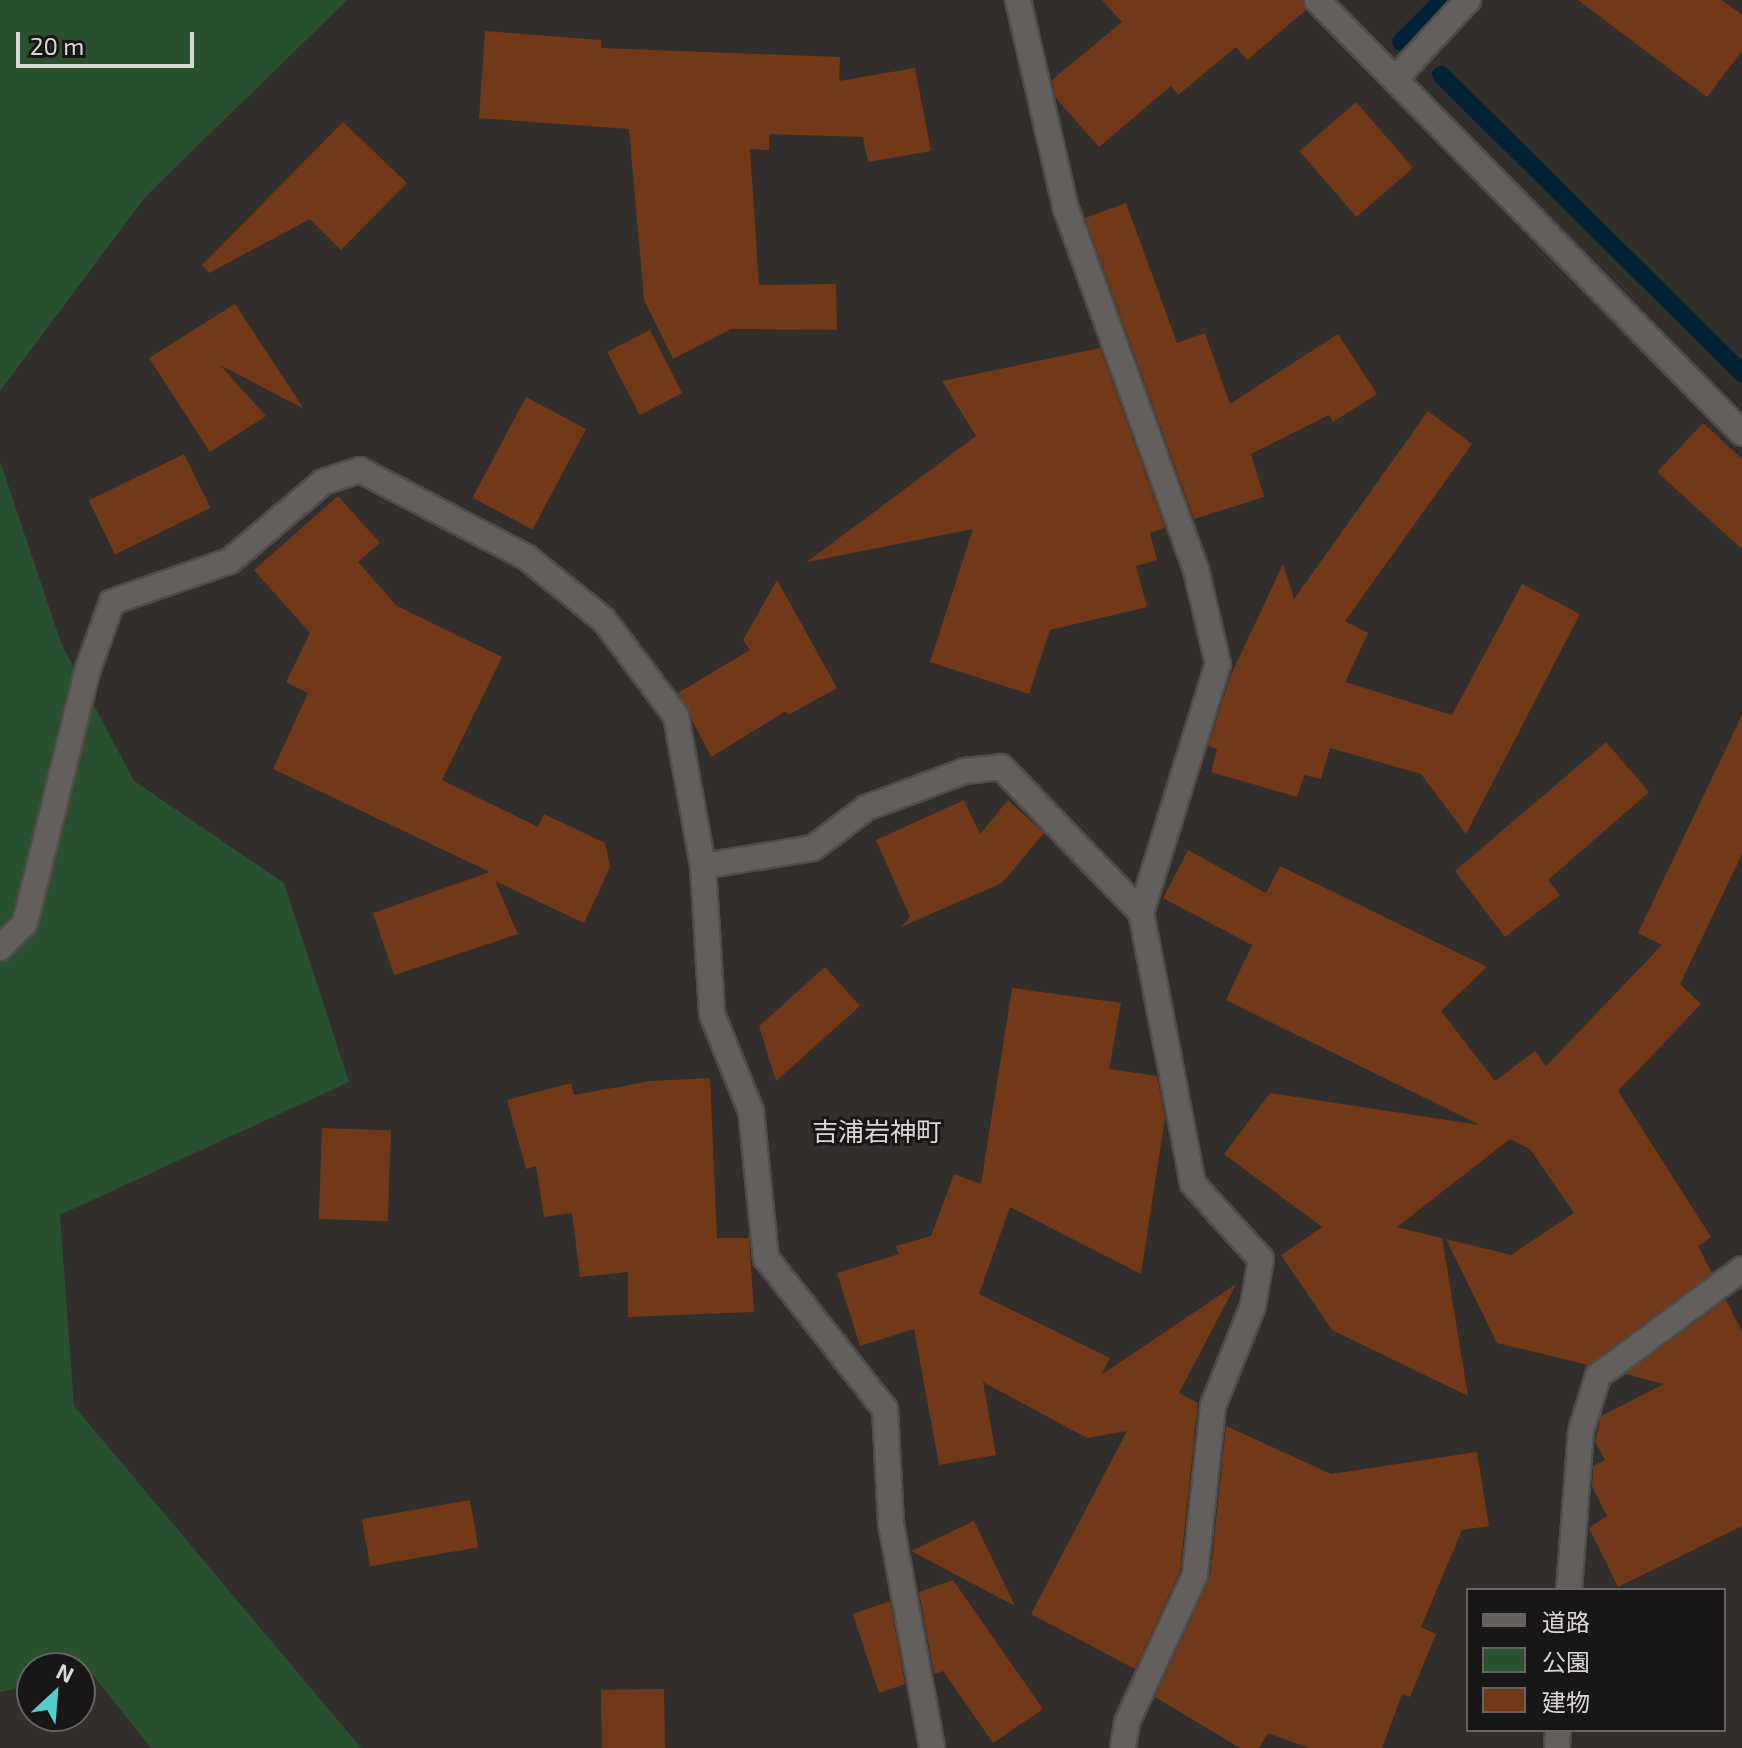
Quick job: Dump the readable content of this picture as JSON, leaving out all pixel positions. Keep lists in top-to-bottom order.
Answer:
{
  "districts": ["吉浦岩神町"],
  "legend": ["道路", "公園", "建物"],
  "scale_bar": "20 m",
  "north": "top right"
}
